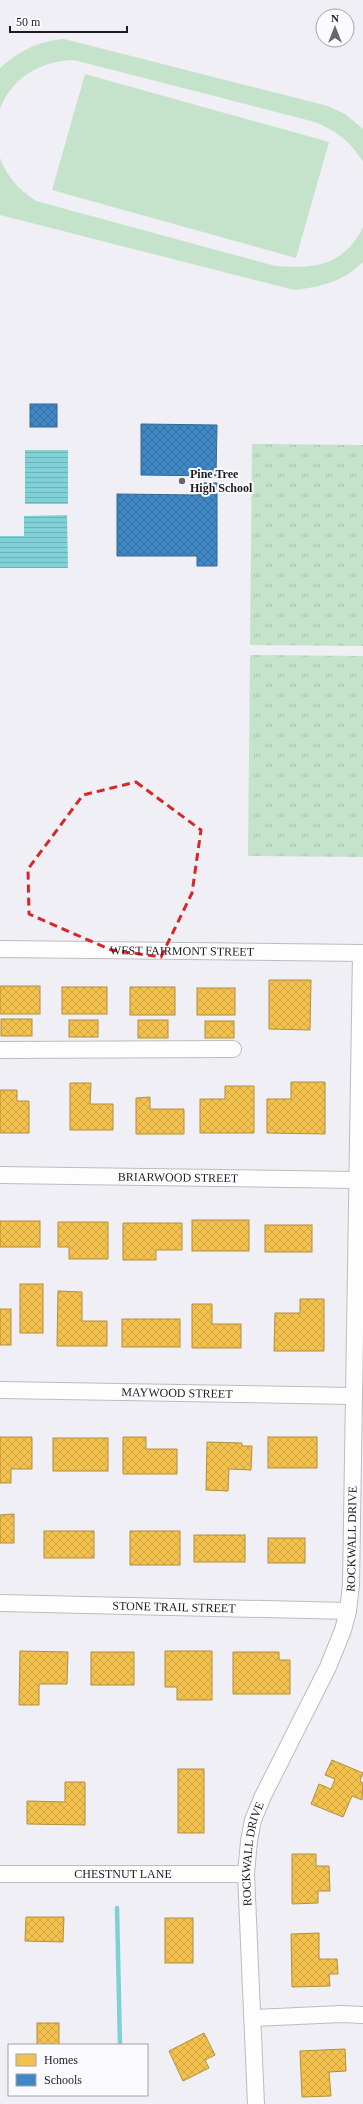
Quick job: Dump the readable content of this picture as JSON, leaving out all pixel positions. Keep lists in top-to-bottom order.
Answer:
{
  "streets": {
    "street": [
      "WEST FAIRMONT STREET",
      "BRIARWOOD STREET",
      "MAYWOOD STREET",
      "ROCKWALL DRIVE",
      "STONE TRAIL STREET",
      "CHESTNUT LANE"
    ]
  },
  "crossings": [
    ["WEST FAIRMONT STREET", "ROCKWALL DRIVE"],
    ["BRIARWOOD STREET", "ROCKWALL DRIVE"],
    ["MAYWOOD STREET", "ROCKWALL DRIVE"],
    ["ROCKWALL DRIVE", "STONE TRAIL STREET"],
    ["ROCKWALL DRIVE", "CHESTNUT LANE"]
  ],
  "places": ["Pine Tree High School"],
  "legend": ["Homes", "Schools"],
  "scale_bar": "50 m",
  "north": "top"
}
